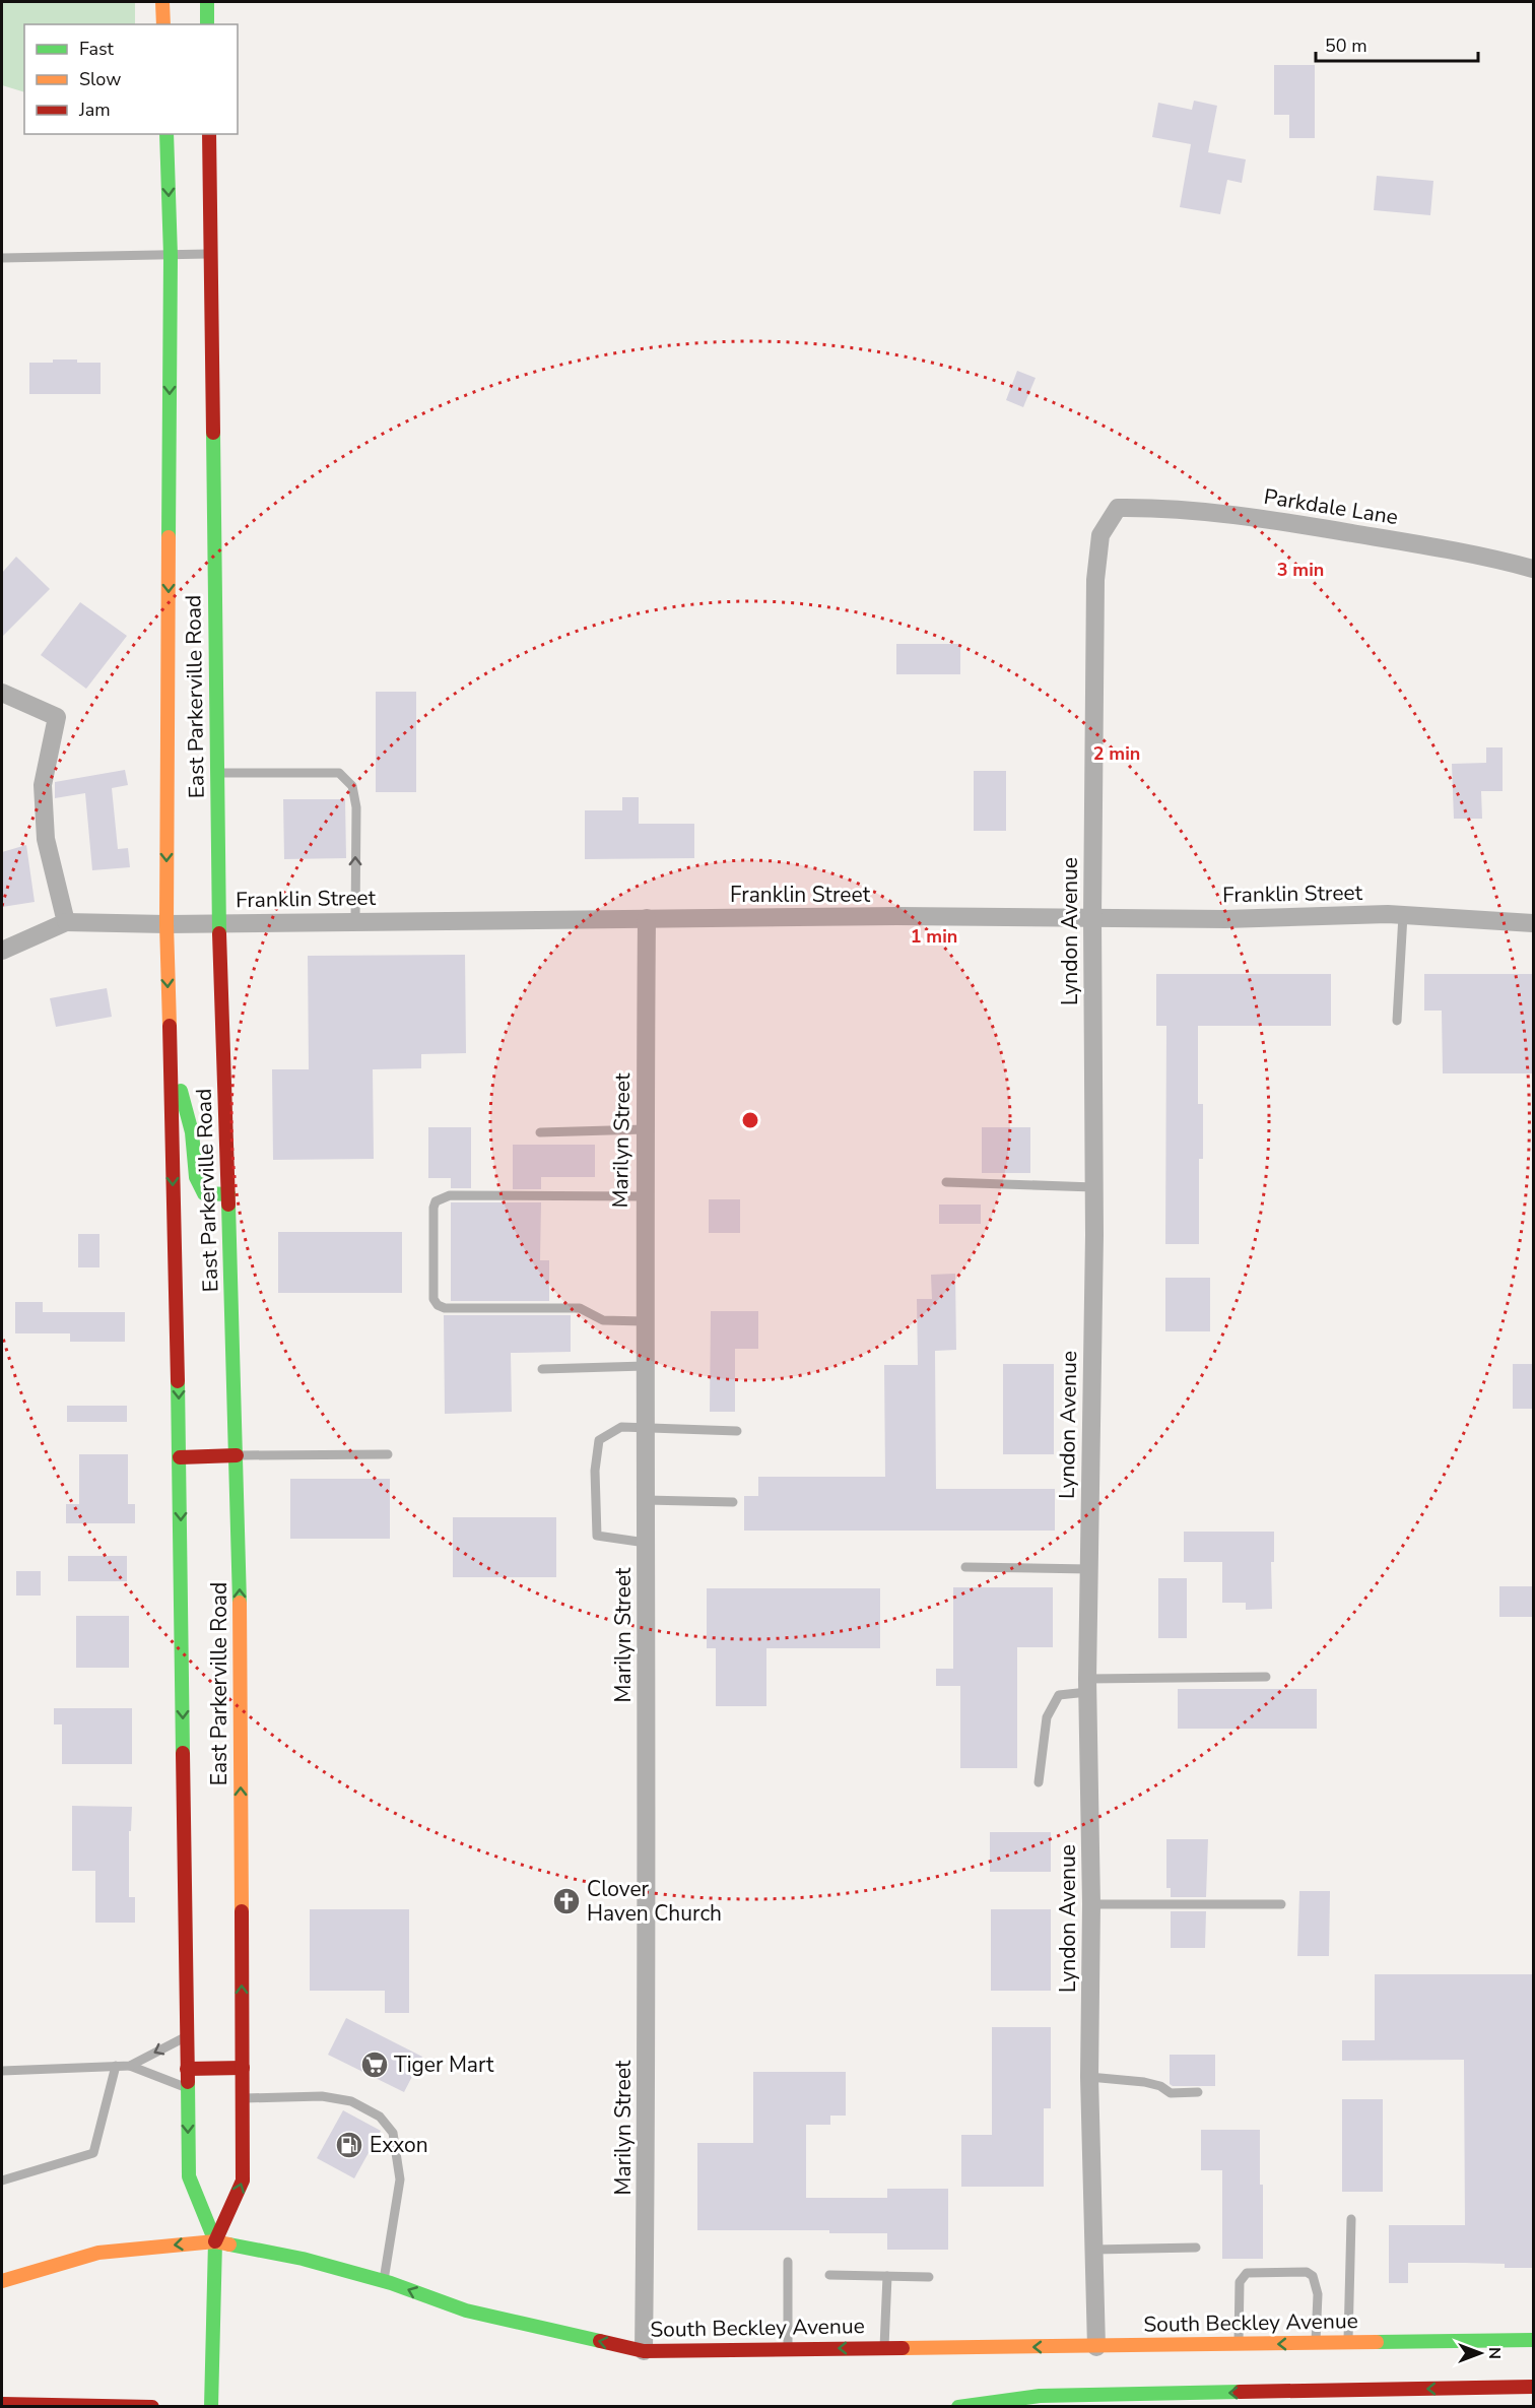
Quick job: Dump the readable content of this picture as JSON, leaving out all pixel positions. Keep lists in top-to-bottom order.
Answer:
{
  "streets": {
    "main road": ["East Parkerville Road", "South Beckley Avenue"],
    "street": [
      "Parkdale Lane",
      "Franklin Street",
      "Lyndon Avenue",
      "Marilyn Street"
    ]
  },
  "crossings": [
    ["Parkdale Lane", "Lyndon Avenue"],
    ["East Parkerville Road", "Franklin Street"],
    ["East Parkerville Road", "South Beckley Avenue"],
    ["Franklin Street", "Lyndon Avenue"],
    ["Franklin Street", "Marilyn Street"],
    ["Lyndon Avenue", "South Beckley Avenue"],
    ["Marilyn Street", "South Beckley Avenue"]
  ],
  "one_way": ["South Beckley Avenue"],
  "places": {
    "church": ["Clover Haven Church"],
    "supermarket": ["Tiger Mart"],
    "fuel station": ["Exxon"]
  },
  "legend": ["Fast", "Slow", "Jam"],
  "scale_bar": "50 m",
  "north": "right",
  "rings": ["3 min", "2 min", "1 min"]
}
